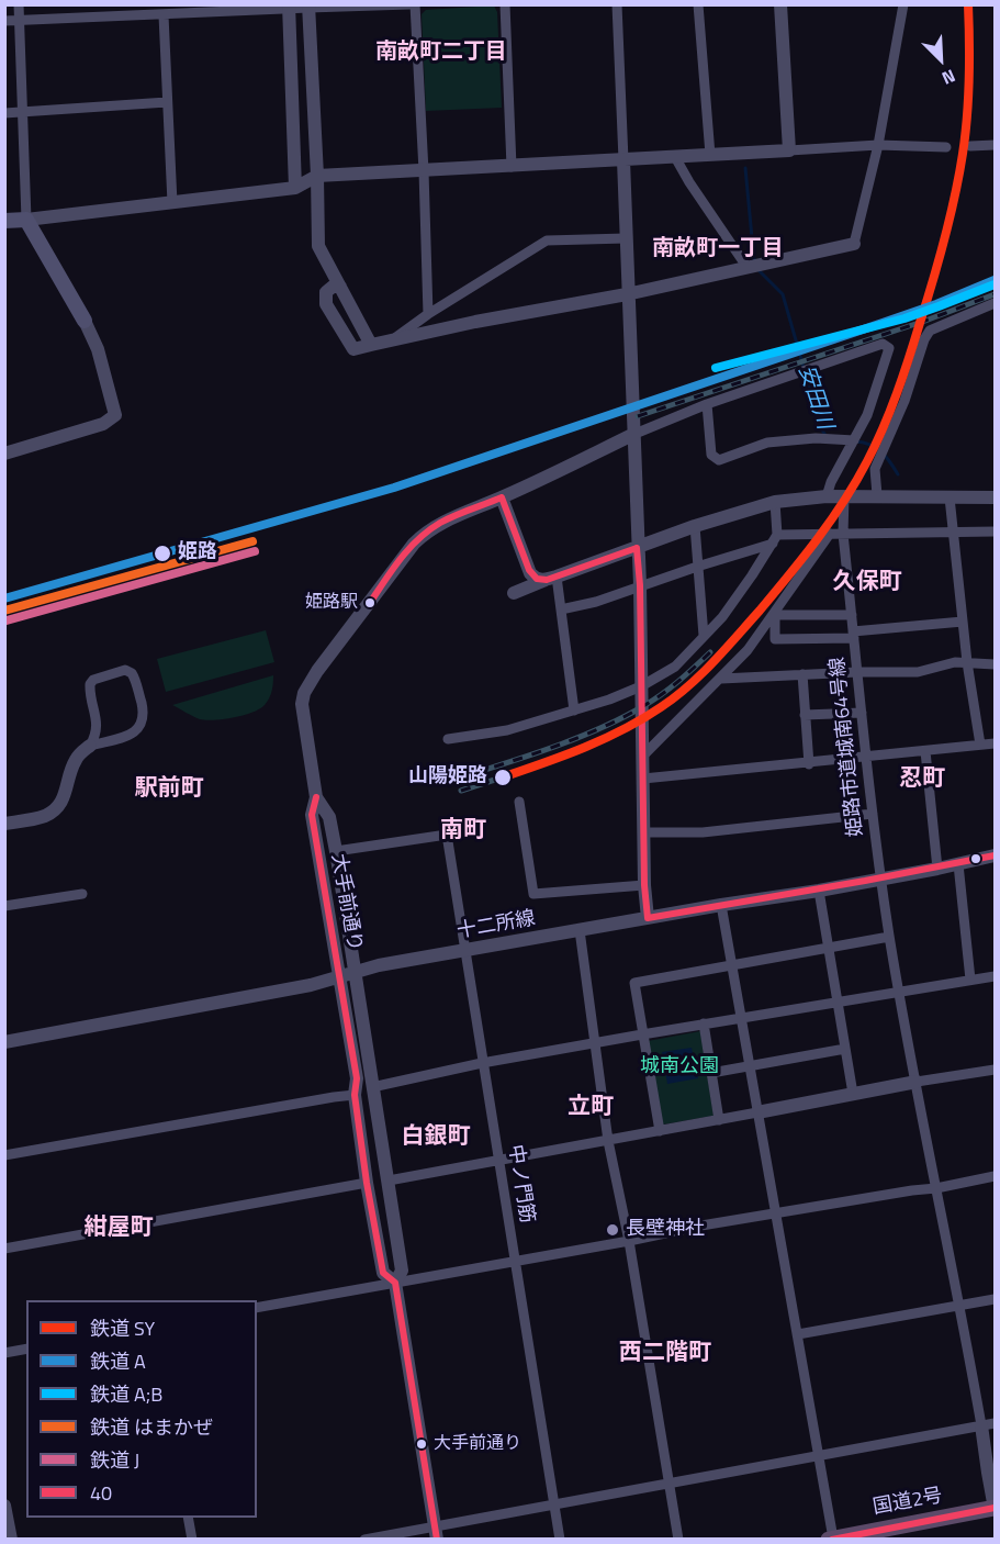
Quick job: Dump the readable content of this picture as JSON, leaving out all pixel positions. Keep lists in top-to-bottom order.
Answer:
{
  "streets": {
    "highway": ["国道2号"],
    "street": [
      "姫路市道城南64号線",
      "大手前通り",
      "十二所線",
      "中ノ門筋"
    ]
  },
  "crossings": [
    ["姫路市道城南64号線", "十二所線"],
    ["大手前通り", "十二所線"],
    ["十二所線", "中ノ門筋"]
  ],
  "districts": [
    "南畝町二丁目",
    "南畝町一丁目",
    "久保町",
    "忍町",
    "駅前町",
    "南町",
    "立町",
    "白銀町",
    "紺屋町",
    "西二階町"
  ],
  "water": ["安田川"],
  "parks": ["城南公園"],
  "places": [
    "姫路",
    "姫路駅",
    "山陽姫路",
    "長壁神社",
    "大手前通り"
  ],
  "lines": [
    "rail line SY",
    "rail line A",
    "rail line A;B",
    "transit line 40",
    "rail line はまかぜ",
    "rail line J"
  ],
  "legend": [
    "鉄道 SY",
    "鉄道 A",
    "鉄道 A;B",
    "鉄道 はまかぜ",
    "鉄道 J",
    "40"
  ],
  "north": "bottom right"
}
